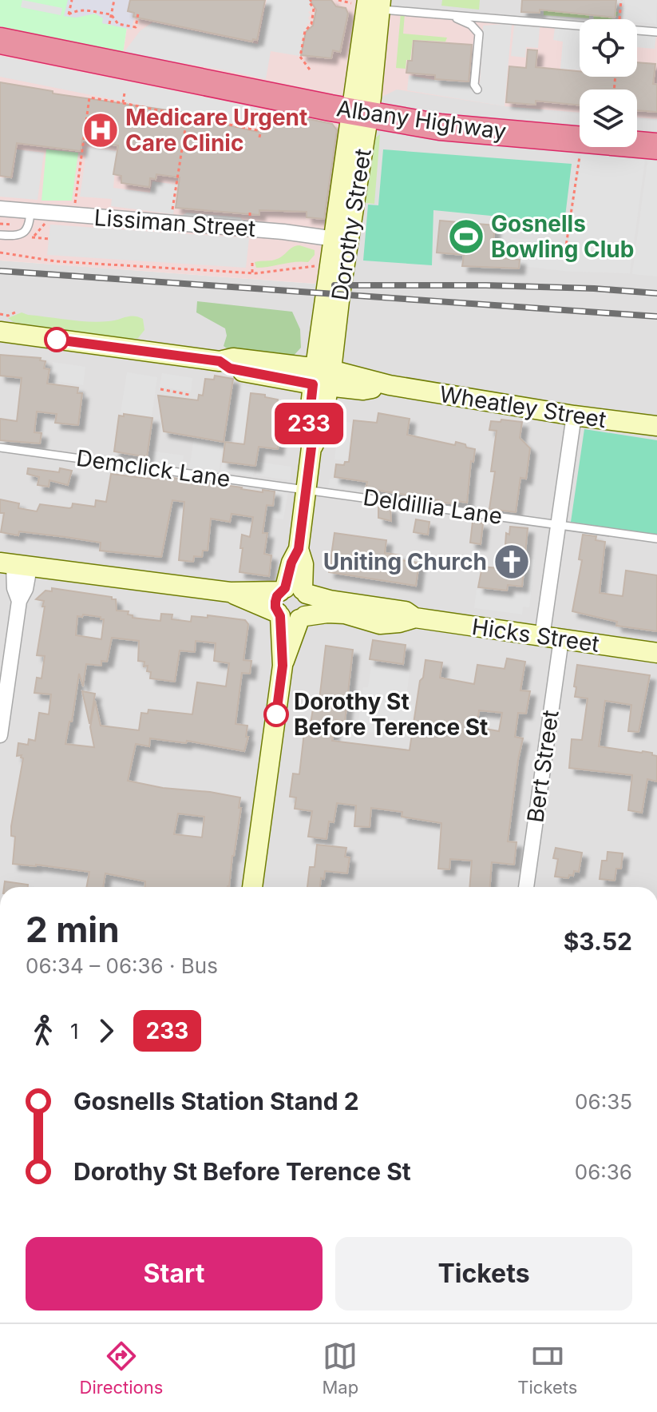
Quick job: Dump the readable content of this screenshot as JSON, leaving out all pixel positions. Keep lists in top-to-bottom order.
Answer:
{
  "streets": {
    "highway": ["Albany Highway"],
    "main road": ["Dorothy Street", "Wheatley Street", "Hicks Street"],
    "street": ["Lissiman Street", "Bert Street"],
    "lane": ["Demclick Lane", "Deldillia Lane"]
  },
  "crossings": [
    ["Albany Highway", "Dorothy Street"],
    ["Lissiman Street", "Dorothy Street"],
    ["Dorothy Street", "Wheatley Street"],
    ["Dorothy Street", "Demclick Lane"],
    ["Dorothy Street", "Deldillia Lane"],
    ["Dorothy Street", "Hicks Street"],
    ["Wheatley Street", "Bert Street"],
    ["Demclick Lane", "Deldillia Lane"],
    ["Deldillia Lane", "Bert Street"],
    ["Hicks Street", "Bert Street"]
  ],
  "places": {
    "hospital": ["Medicare Urgent Care Clinic"],
    "sports": ["Gosnells Bowling Club"],
    "church": ["Uniting Church"],
    "other": ["Dorothy St Before Terence St"]
  },
  "lines": ["bus line 233"],
  "page": {
    "on_map": "233",
    "heading": ["2 min", "06:34 – 06:36 · Bus", "$3.52"],
    "legs": ["1", "233"],
    "list": [
      {
        "name": "Gosnells Station Stand 2",
        "value": "06:35"
      },
      {
        "name": "Dorothy St Before Terence St",
        "value": "06:36"
      }
    ],
    "buttons": ["Start", "Tickets"],
    "tabs": ["Directions", "Map", "Tickets"]
  }
}
